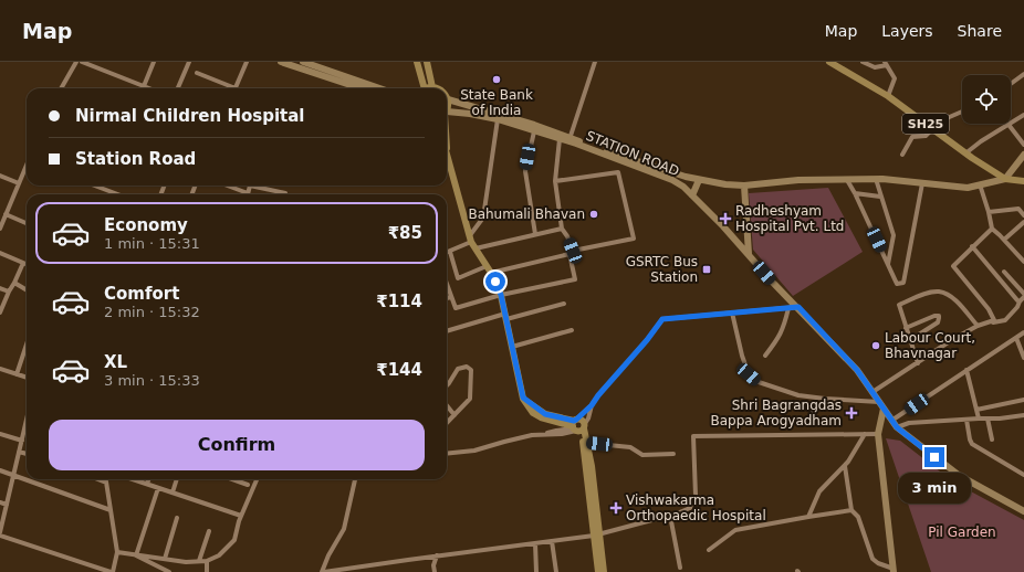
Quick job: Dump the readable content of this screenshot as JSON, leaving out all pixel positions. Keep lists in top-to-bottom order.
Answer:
{
  "streets": {
    "main road": ["SH25", "STATION ROAD"]
  },
  "parks": ["Pil Garden"],
  "places": {
    "other": ["State Bank of India", "Bahumali Bhavan", "Labour Court, Bhavnagar"],
    "health": ["Radheshyam Hospital Pvt. Ltd", "Shri Bagrangdas Bappa Arogyadham", "Vishwakarma Orthopaedic Hospital"],
    "transit": ["GSRTC Bus Station"]
  },
  "page": {
    "header": "Map",
    "nav": ["Map", "Layers", "Share"],
    "banner": ["Nirmal Children Hospital", "Station Road"],
    "list": [
      {
        "name": "Economy",
        "note": "1 min · 15:31",
        "value": "₹85"
      },
      {
        "name": "Comfort",
        "note": "2 min · 15:32",
        "value": "₹114"
      },
      {
        "name": "XL",
        "note": "3 min · 15:33",
        "value": "₹144"
      }
    ],
    "buttons": "Confirm",
    "bubble": "3 min"
  }
}
